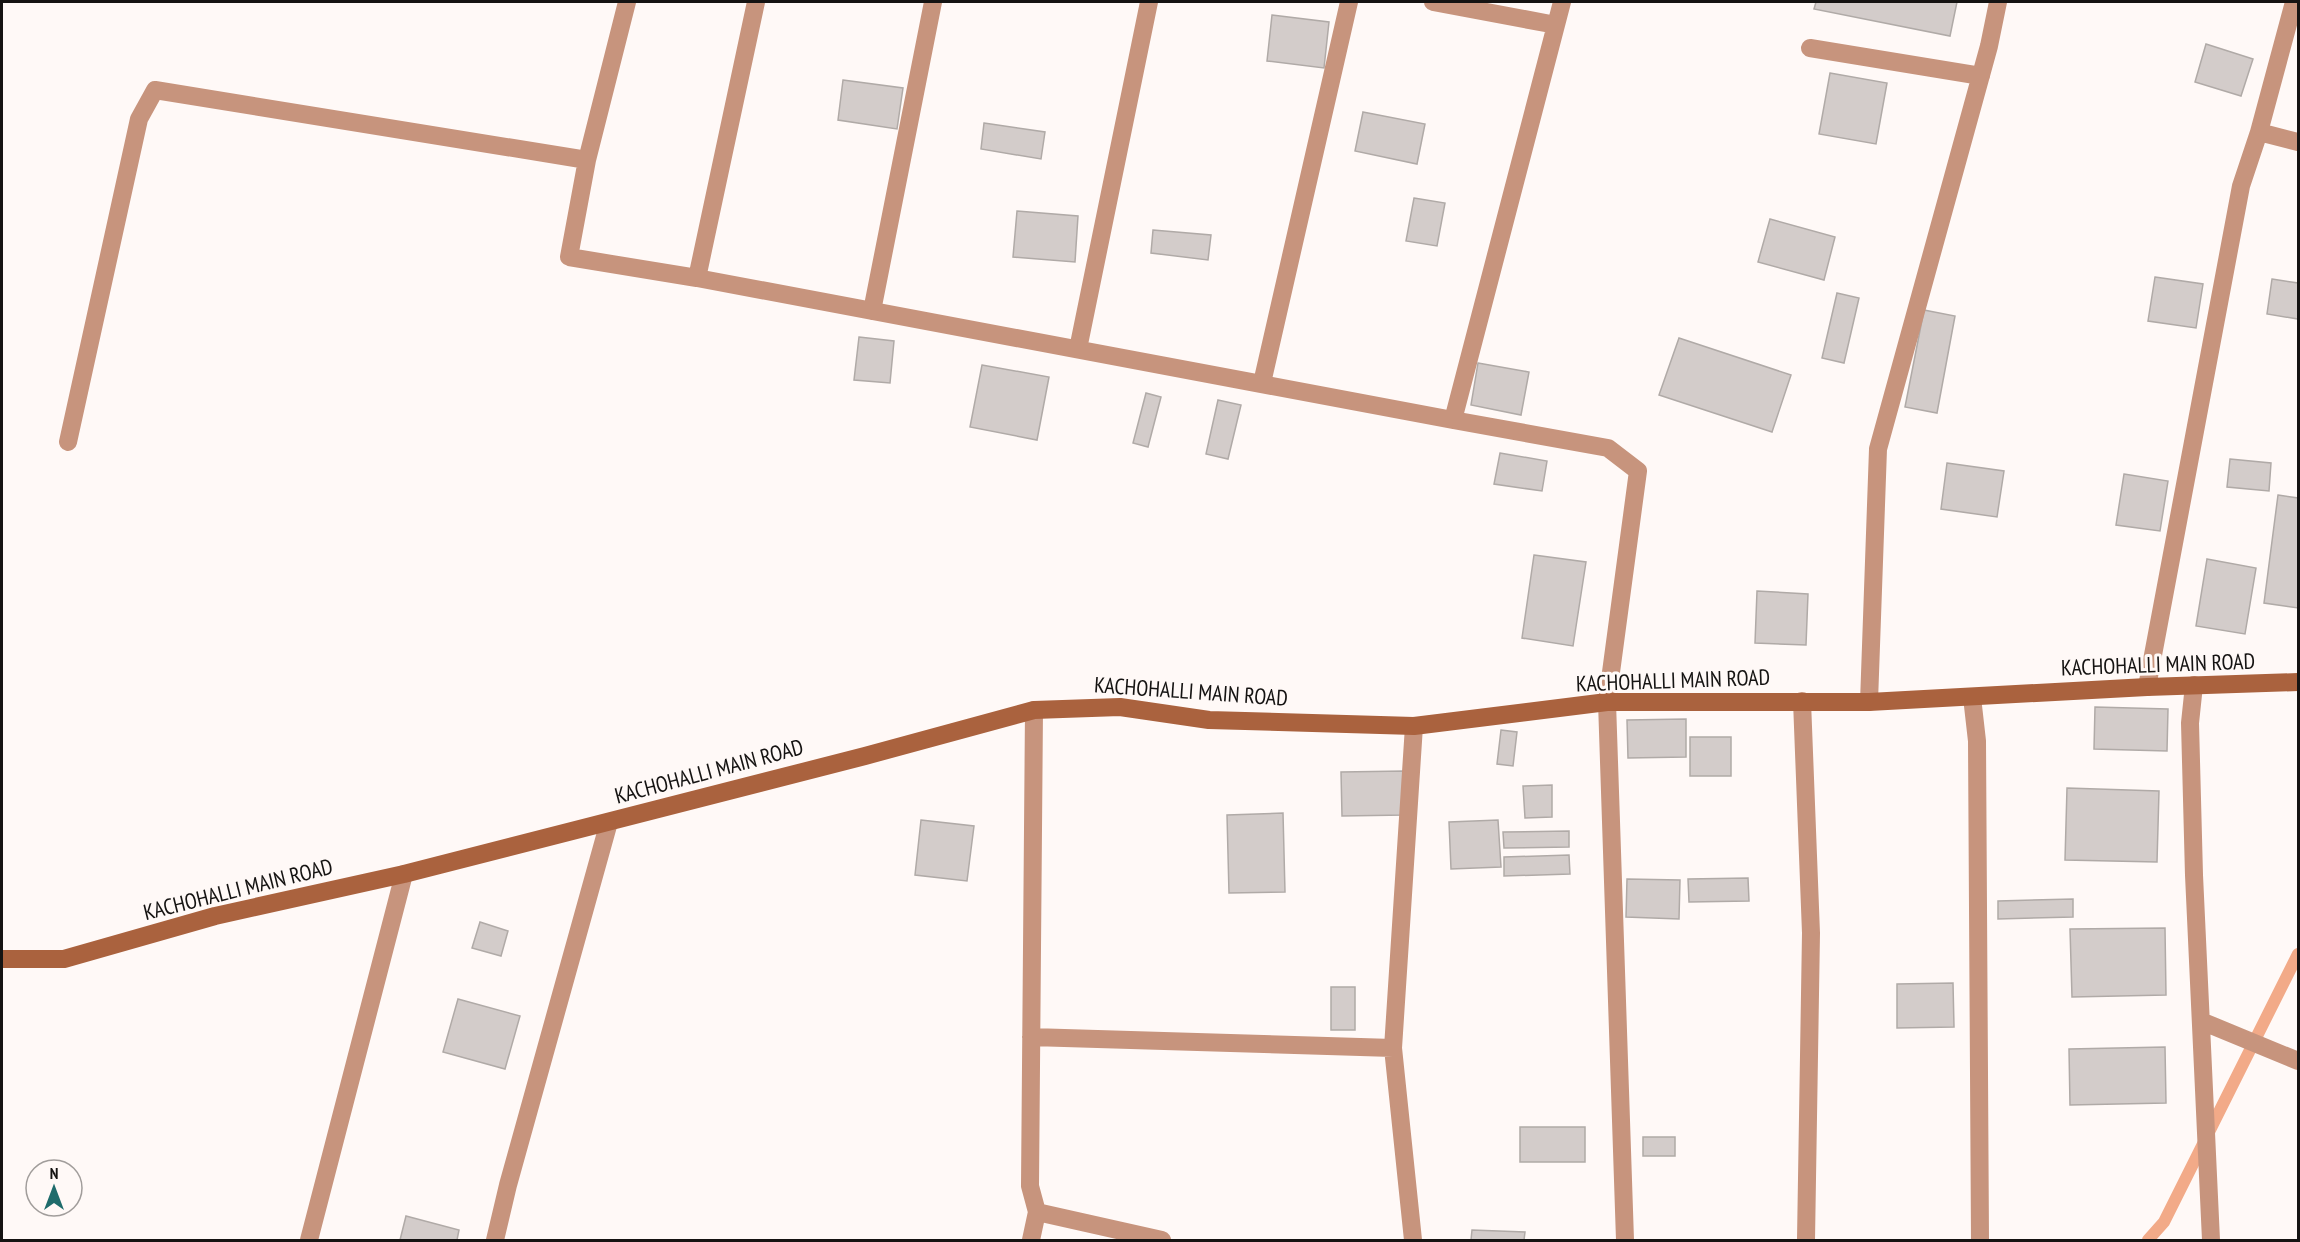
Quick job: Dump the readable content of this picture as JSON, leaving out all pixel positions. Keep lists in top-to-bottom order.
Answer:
{
  "streets": {
    "street": ["KACHOHALLI MAIN ROAD"]
  },
  "north": "top"
}
